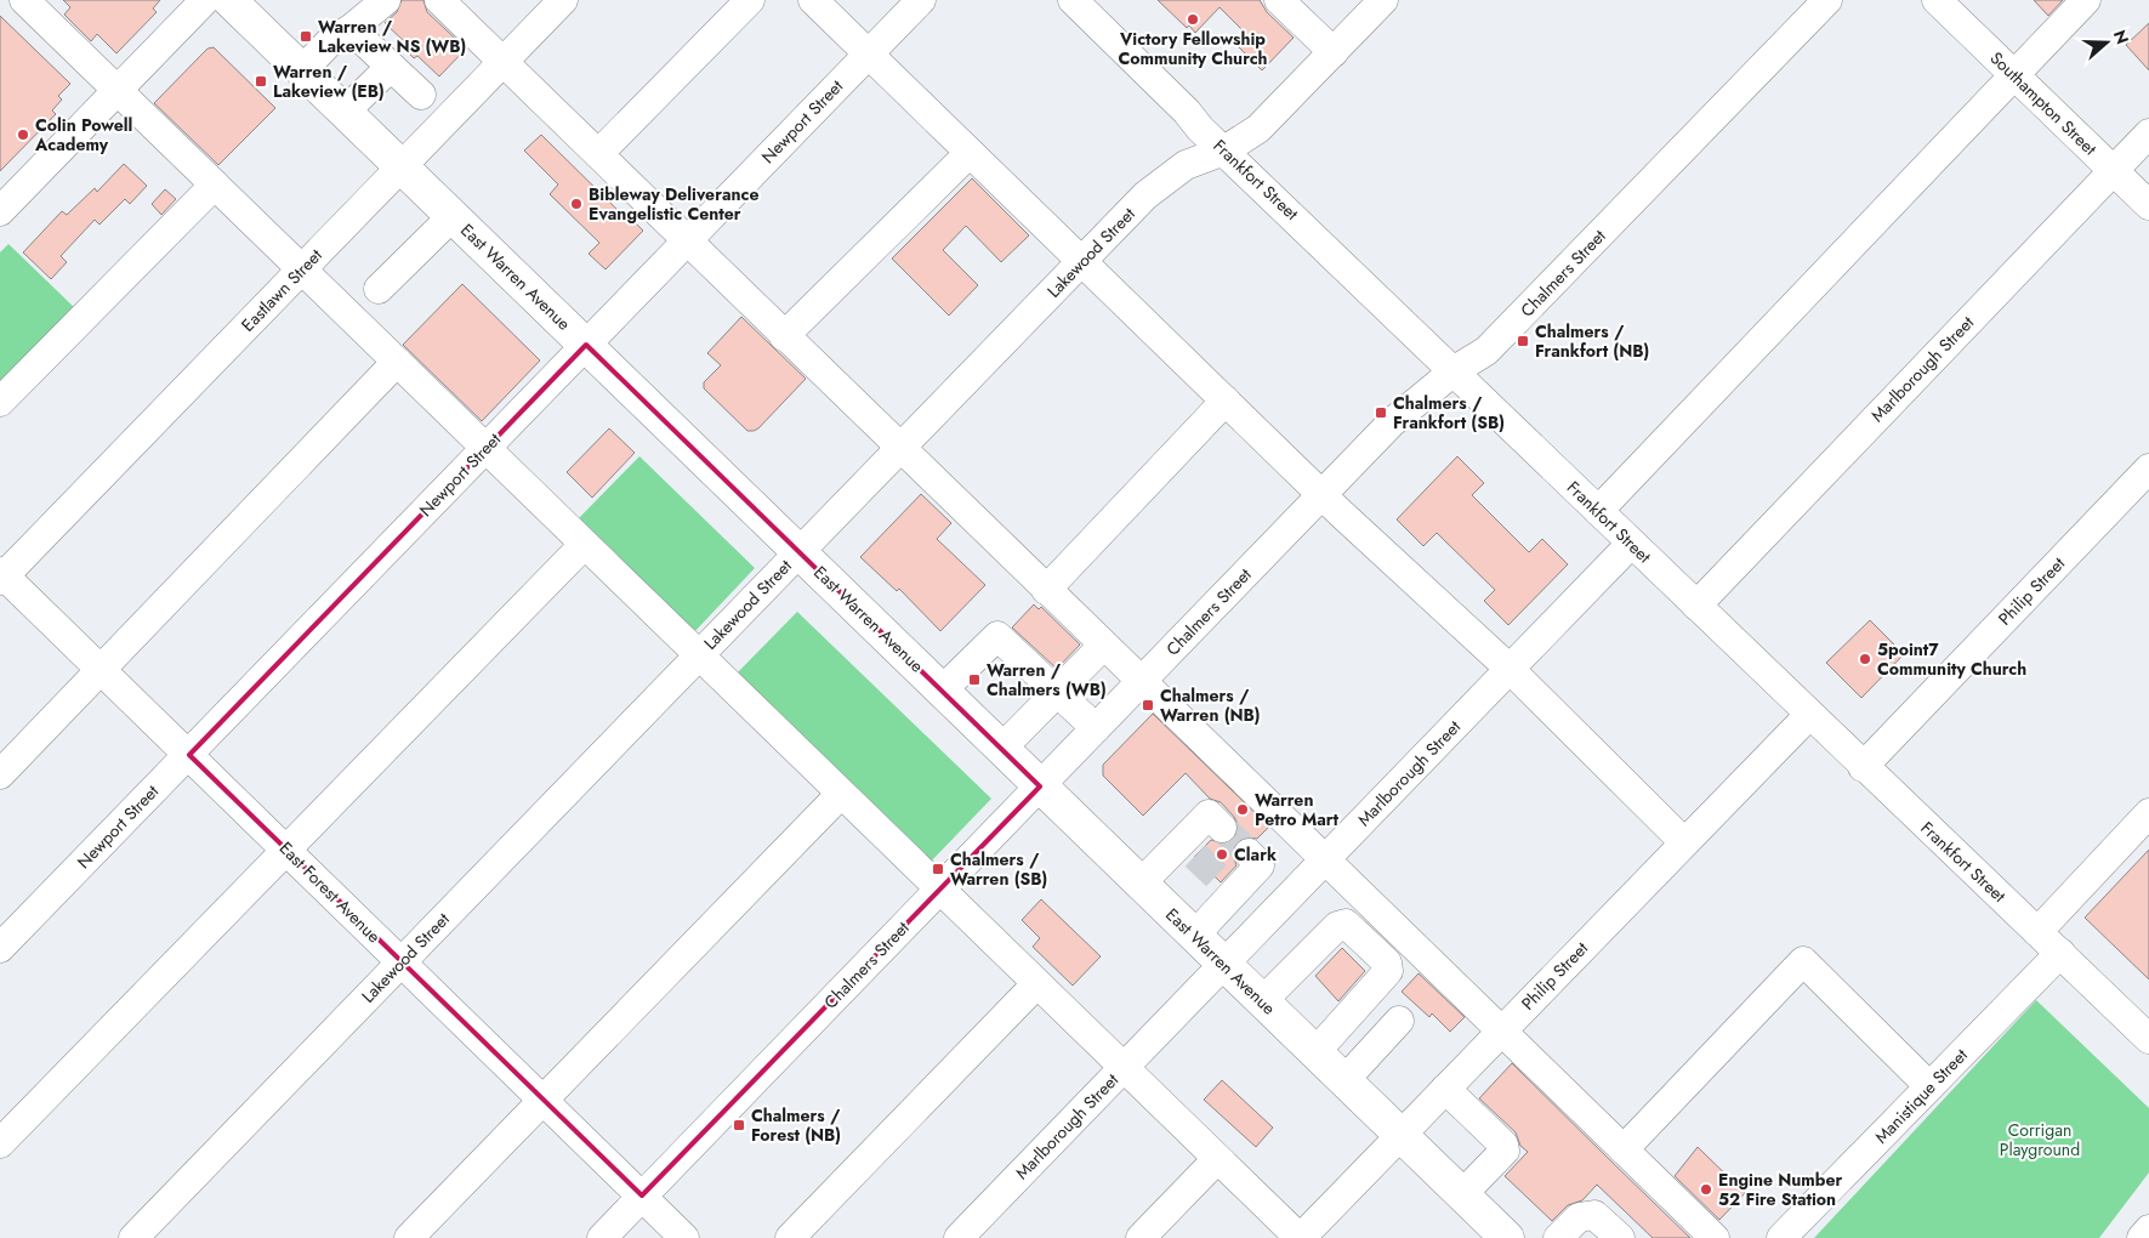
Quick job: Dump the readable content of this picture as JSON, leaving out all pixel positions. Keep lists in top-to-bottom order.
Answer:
{
  "streets": {
    "main road": ["East Warren Avenue"],
    "street": [
      "Southampton Street",
      "Newport Street",
      "Frankfort Street",
      "Lakewood Street",
      "Chalmers Street",
      "Eastlawn Street",
      "Marlborough Street",
      "Philip Street",
      "East Forest Avenue",
      "Manistique Street"
    ]
  },
  "crossings": [
    ["Southampton Street", "Marlborough Street"],
    ["Newport Street", "East Warren Avenue"],
    ["Newport Street", "East Forest Avenue"],
    ["Frankfort Street", "Lakewood Street"],
    ["Frankfort Street", "Chalmers Street"],
    ["Frankfort Street", "Marlborough Street"],
    ["Frankfort Street", "Philip Street"],
    ["Frankfort Street", "Manistique Street"],
    ["Lakewood Street", "East Warren Avenue"],
    ["Lakewood Street", "East Forest Avenue"],
    ["Chalmers Street", "East Warren Avenue"],
    ["Chalmers Street", "East Forest Avenue"],
    ["East Warren Avenue", "Eastlawn Street"],
    ["East Warren Avenue", "Marlborough Street"],
    ["East Warren Avenue", "Philip Street"],
    ["Eastlawn Street", "East Forest Avenue"]
  ],
  "parks": ["Corrigan Playground"],
  "places": {
    "other": [
      "Victory Fellowship Community Church",
      "Colin Powell Academy",
      "Bibleway Deliverance Evangelistic Center",
      "5point7 Community Church",
      "Warren Petro Mart",
      "Clark",
      "Engine Number 52 Fire Station"
    ],
    "transit": [
      "Warren / Lakeview NS (WB)",
      "Warren / Lakeview (EB)",
      "Chalmers / Frankfort (NB)",
      "Chalmers / Frankfort (SB)",
      "Warren / Chalmers (WB)",
      "Chalmers / Warren (NB)",
      "Chalmers / Warren (SB)",
      "Chalmers / Forest (NB)"
    ]
  },
  "north": "right"
}
